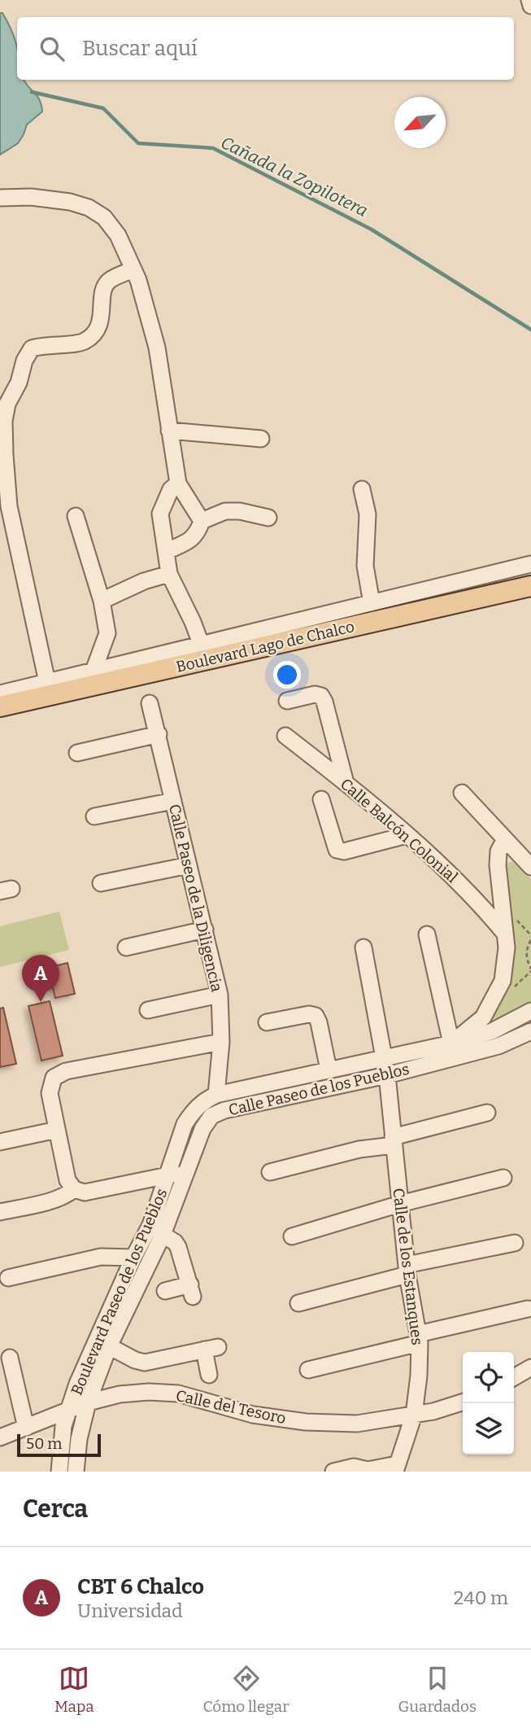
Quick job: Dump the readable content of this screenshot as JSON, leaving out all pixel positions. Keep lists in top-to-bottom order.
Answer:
{
  "streets": {
    "main road": ["Boulevard Lago de Chalco"],
    "street": [
      "Calle Balcón Colonial",
      "Calle Paseo de la Diligencia",
      "Calle Paseo de los Pueblos",
      "Calle de los Estanques",
      "Boulevard Paseo de los Pueblos",
      "Calle del Tesoro"
    ]
  },
  "crossings": [
    ["Calle Paseo de la Diligencia", "Calle Paseo de los Pueblos"],
    ["Calle Paseo de la Diligencia", "Boulevard Paseo de los Pueblos"],
    ["Calle Paseo de los Pueblos", "Calle de los Estanques"],
    ["Calle Paseo de los Pueblos", "Boulevard Paseo de los Pueblos"],
    ["Calle Paseo de los Pueblos", "Calle del Tesoro"],
    ["Calle de los Estanques", "Calle del Tesoro"],
    ["Boulevard Paseo de los Pueblos", "Calle del Tesoro"]
  ],
  "water": ["Cañada la Zopilotera"],
  "scale_bar": "50 m",
  "north": "bottom left",
  "page": {
    "search": "Buscar aquí",
    "pins": "A",
    "scale": "50 m",
    "heading": "Cerca",
    "list": [
      {
        "mark": "A",
        "name": "CBT 6 Chalco",
        "note": "Universidad",
        "value": "240 m"
      }
    ],
    "nav": ["Mapa", "Cómo llegar", "Guardados"]
  }
}
